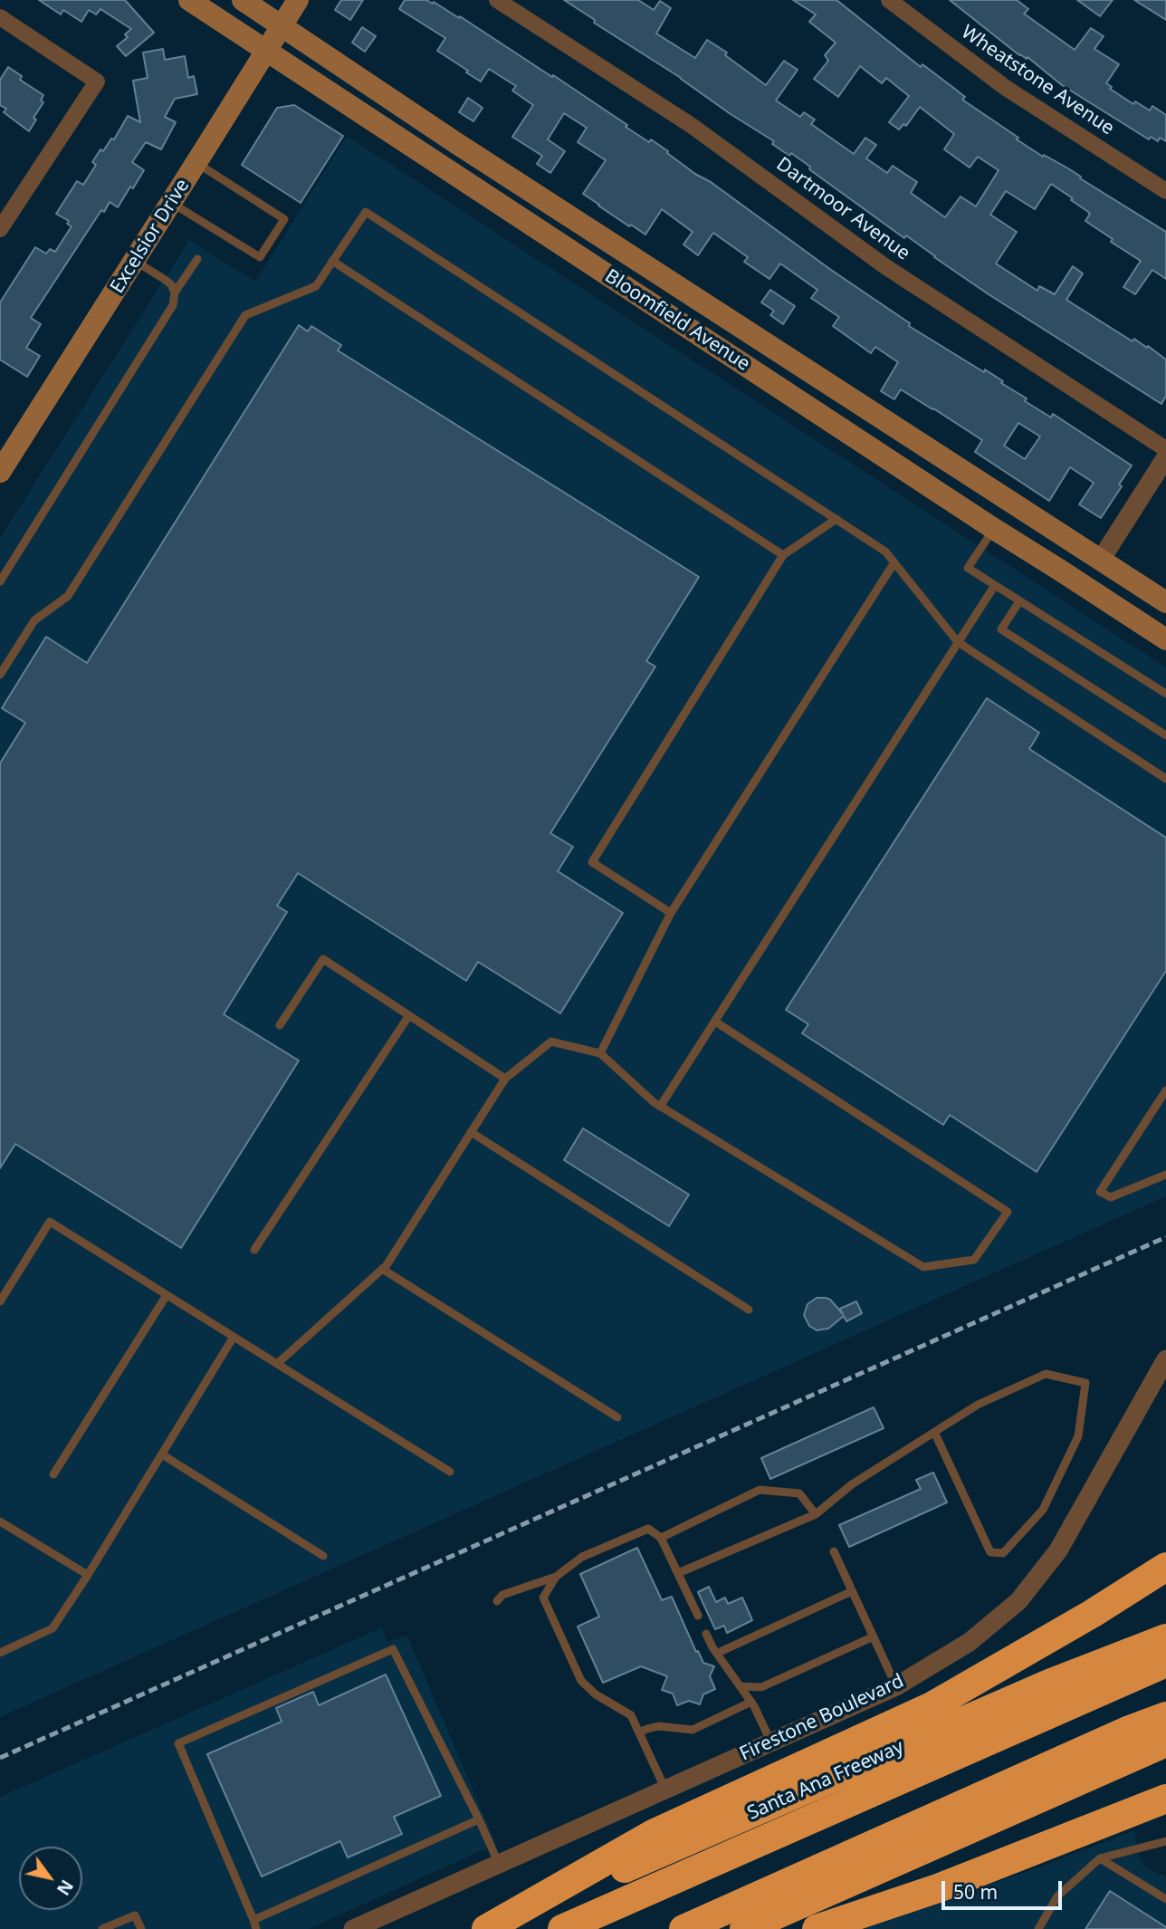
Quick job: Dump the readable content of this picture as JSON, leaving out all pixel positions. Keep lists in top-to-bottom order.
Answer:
{
  "streets": {
    "highway": ["Santa Ana Freeway"],
    "main road": ["Excelsior Drive", "Bloomfield Avenue"],
    "street": ["Wheatstone Avenue", "Dartmoor Avenue", "Firestone Boulevard"]
  },
  "crossings": [
    ["Excelsior Drive", "Bloomfield Avenue"]
  ],
  "scale_bar": "50 m",
  "north": "bottom right"
}
